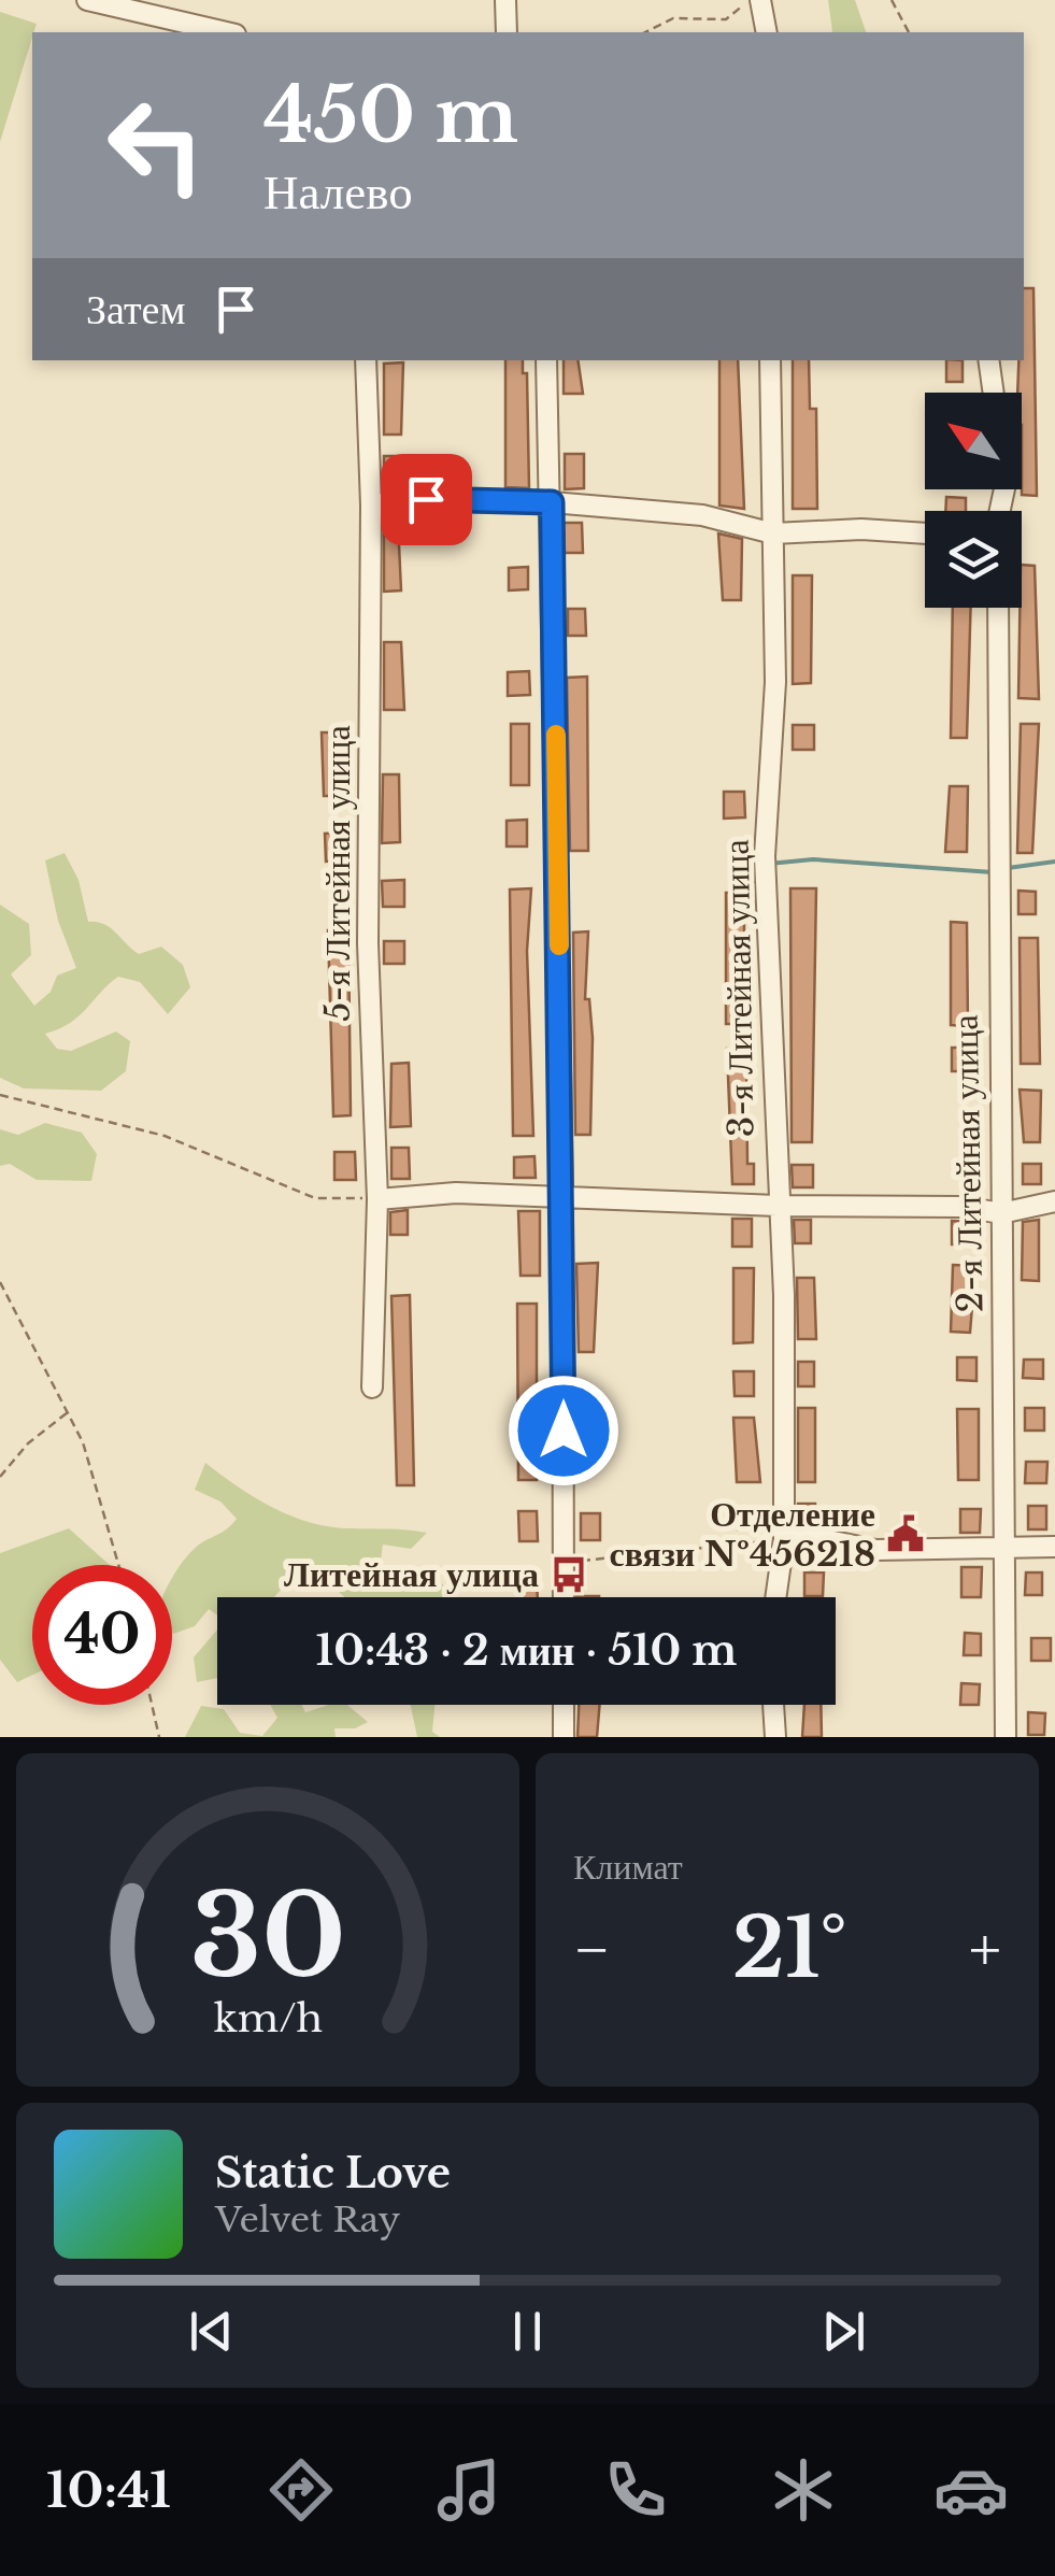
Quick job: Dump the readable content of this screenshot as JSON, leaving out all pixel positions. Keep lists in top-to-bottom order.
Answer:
{
  "streets": {
    "street": ["5-я Литейная улица", "3-я Литейная улица", "2-я Литейная улица"]
  },
  "places": {
    "public building": ["Отделение связи №456218"],
    "bus stop": ["Литейная улица"]
  },
  "north": "top left",
  "page": {
    "turn": ["450 m", "Налево"],
    "then": "Затем",
    "limit": "40",
    "trip": "10:43 · 2 мин · 510 m",
    "tile": "Климат",
    "heat": ["−", "21°", "+"],
    "song": ["Static Love", "Velvet Ray"],
    "tabs": "10:41",
    "gauge": ["30", "km/h"]
  }
}
